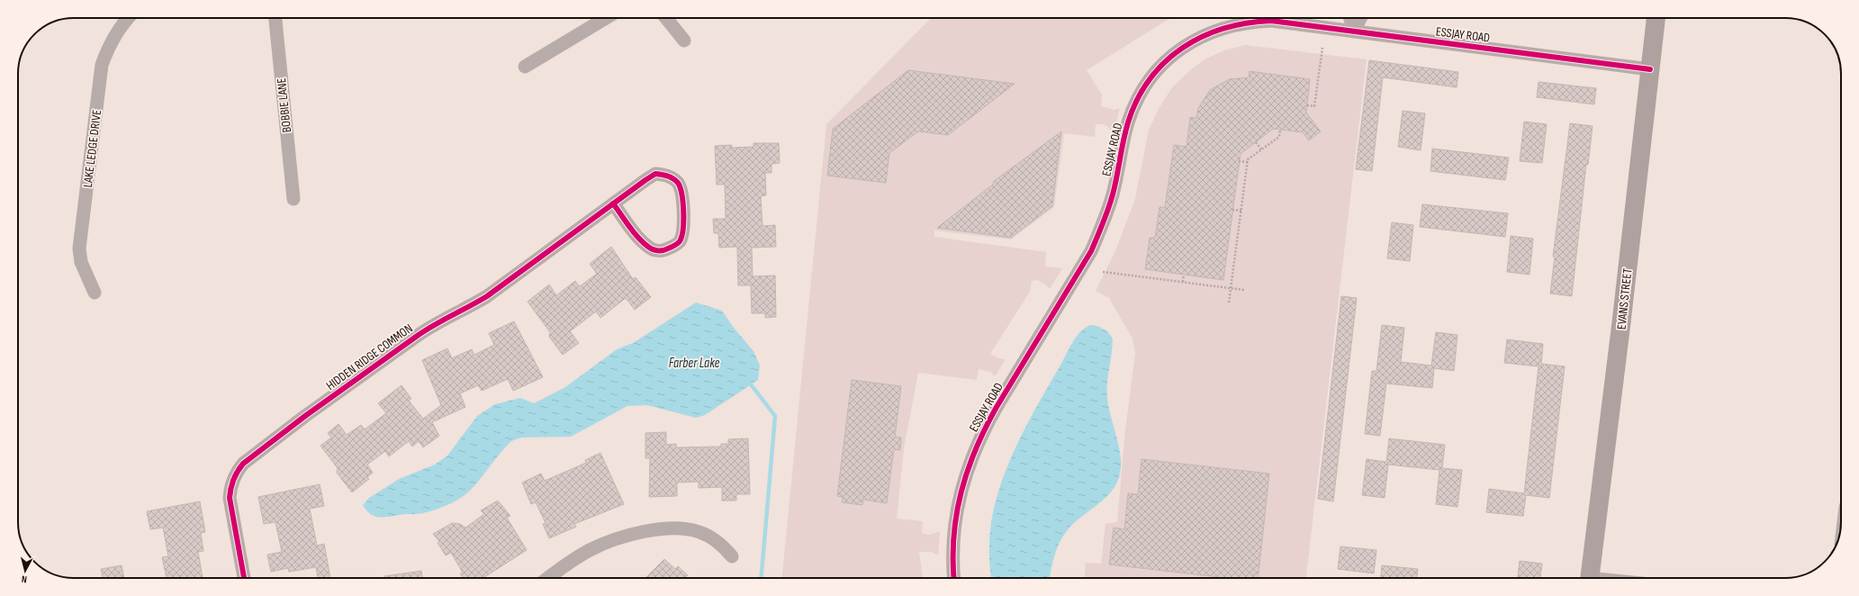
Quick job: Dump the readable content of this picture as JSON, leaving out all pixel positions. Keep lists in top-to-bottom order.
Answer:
{
  "streets": {
    "street": [
      "ESSJAY ROAD",
      "BOBBIE LANE",
      "LAKE LEDGE DRIVE",
      "EVANS STREET",
      "HIDDEN RIDGE COMMON"
    ]
  },
  "crossings": [
    ["ESSJAY ROAD", "EVANS STREET"]
  ],
  "water": ["Farber Lake"],
  "north": "bottom"
}
